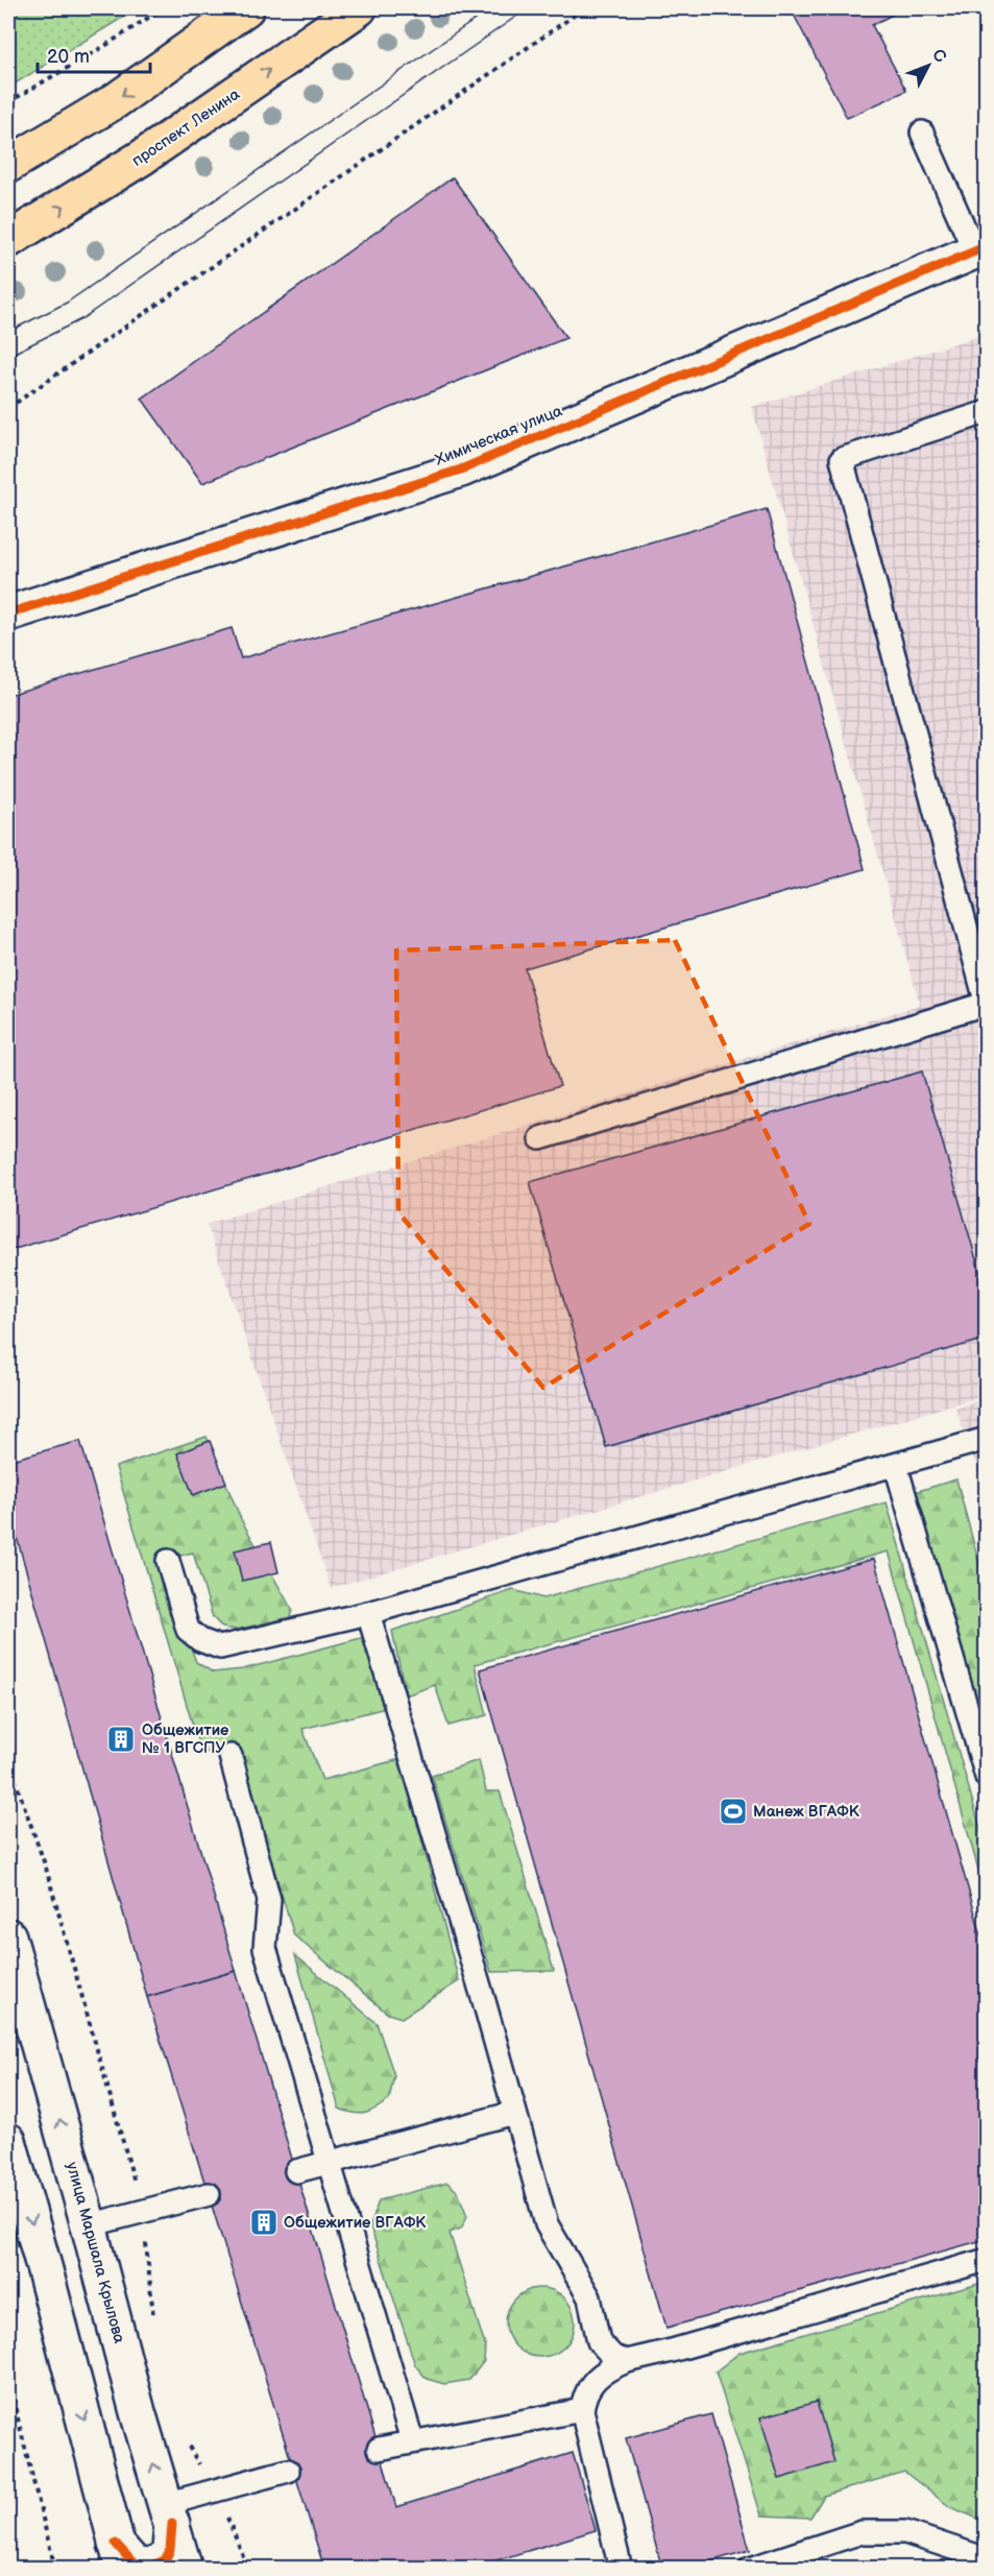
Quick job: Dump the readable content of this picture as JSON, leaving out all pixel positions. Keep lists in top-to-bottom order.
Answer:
{
  "streets": {
    "main road": ["проспект Ленина"],
    "street": ["Химическая улица", "улица Маршала Крылова"]
  },
  "places": {
    "building": ["Общежитие № 1 ВГСПУ", "Общежитие ВГАФК"],
    "sports": ["Манеж ВГАФК"]
  },
  "scale_bar": "20 m",
  "north": "top right"
}
